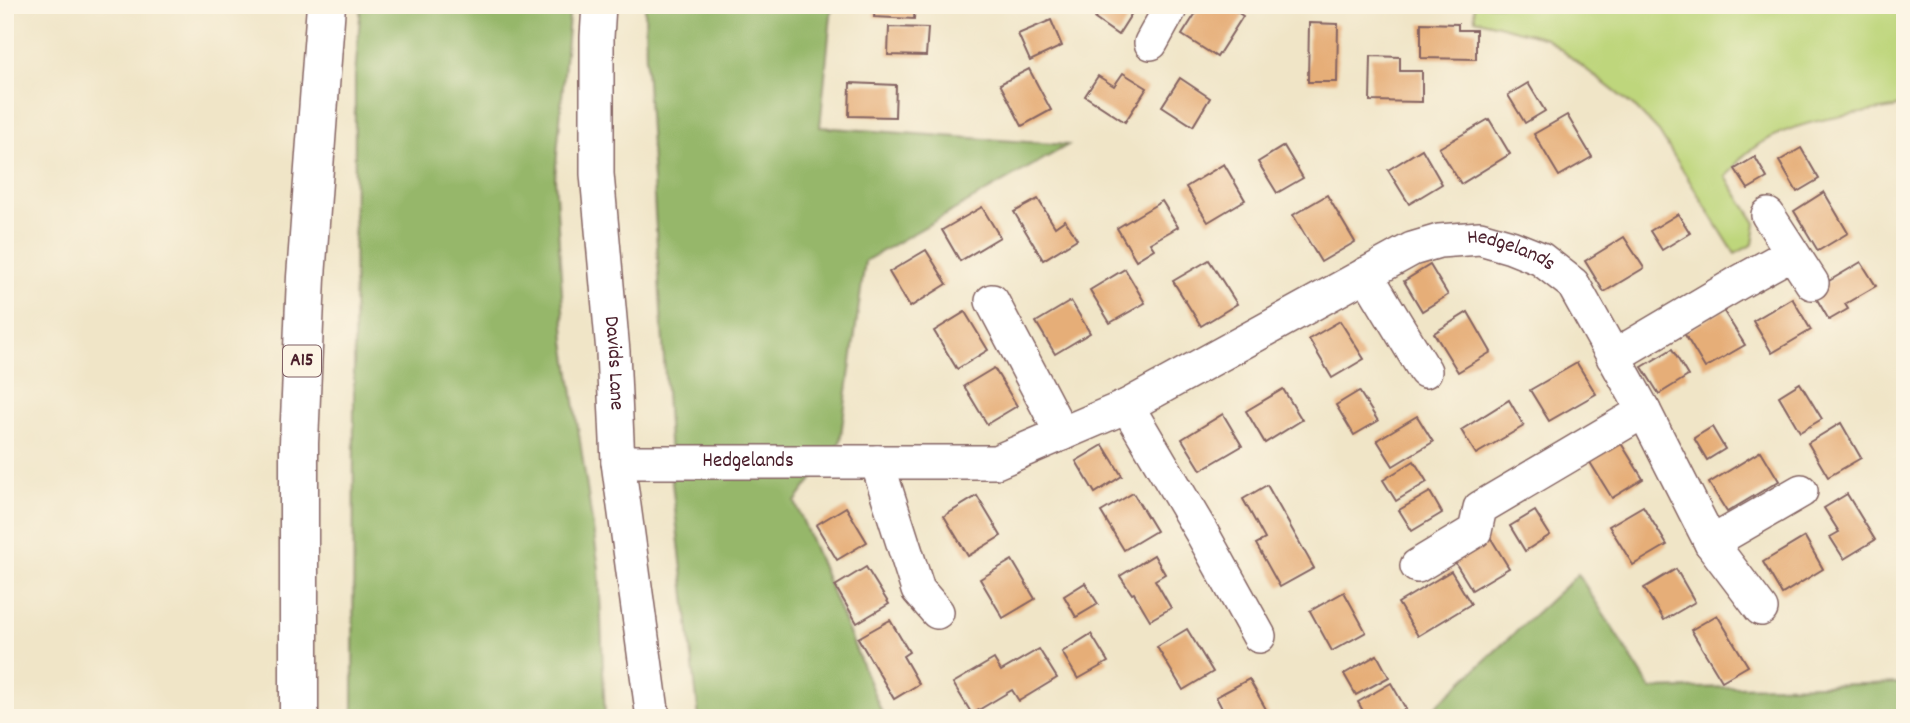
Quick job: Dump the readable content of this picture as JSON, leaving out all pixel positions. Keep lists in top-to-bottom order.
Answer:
{
  "streets": {
    "highway": ["A15"],
    "street": ["Hedgelands", "Davids Lane"]
  },
  "crossings": [
    ["Hedgelands", "Davids Lane"]
  ]
}
